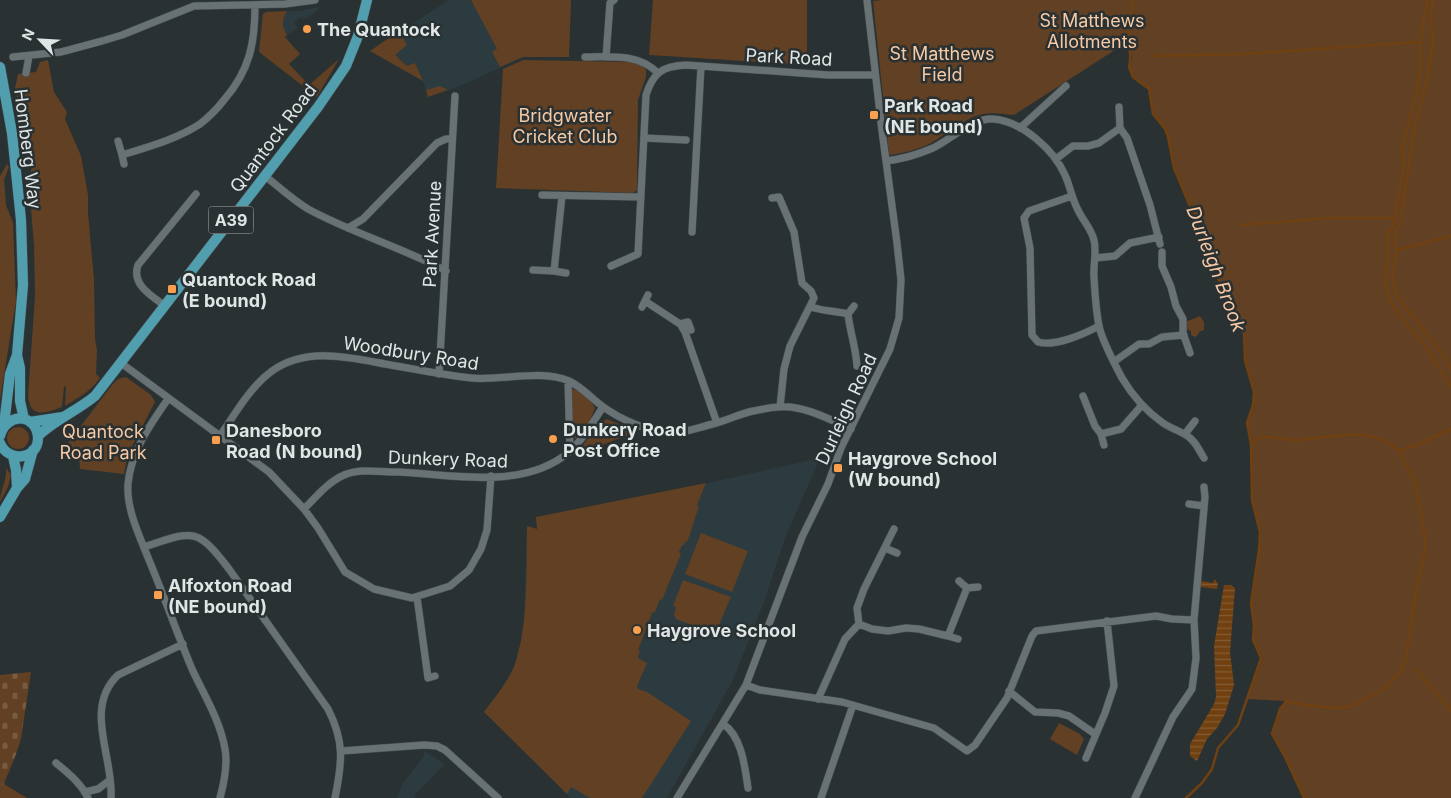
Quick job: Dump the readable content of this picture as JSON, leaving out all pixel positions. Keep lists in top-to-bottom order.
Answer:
{
  "streets": {
    "main road": ["Quantock Road", "Homberg Way", "A39"],
    "street": [
      "Park Road",
      "Park Avenue",
      "Woodbury Road",
      "Durleigh Road",
      "Dunkery Road"
    ]
  },
  "crossings": [
    ["Park Road", "Durleigh Road"],
    ["Quantock Road", "Homberg Way"],
    ["Quantock Road", "A39"],
    ["Homberg Way", "A39"],
    ["Park Avenue", "Woodbury Road"],
    ["Woodbury Road", "Durleigh Road"],
    ["Woodbury Road", "Dunkery Road"]
  ],
  "water": ["Durleigh Brook"],
  "parks": [
    "St Matthews Allotments",
    "St Matthews Field",
    "Bridgwater Cricket Club",
    "Quantock Road Park"
  ],
  "places": {
    "other": ["The Quantock", "Dunkery Road Post Office", "Haygrove School"],
    "transit": [
      "Park Road (NE bound)",
      "Quantock Road (E bound)",
      "Danesboro Road (N bound)",
      "Haygrove School (W bound)",
      "Alfoxton Road (NE bound)"
    ]
  },
  "north": "top left"
}
